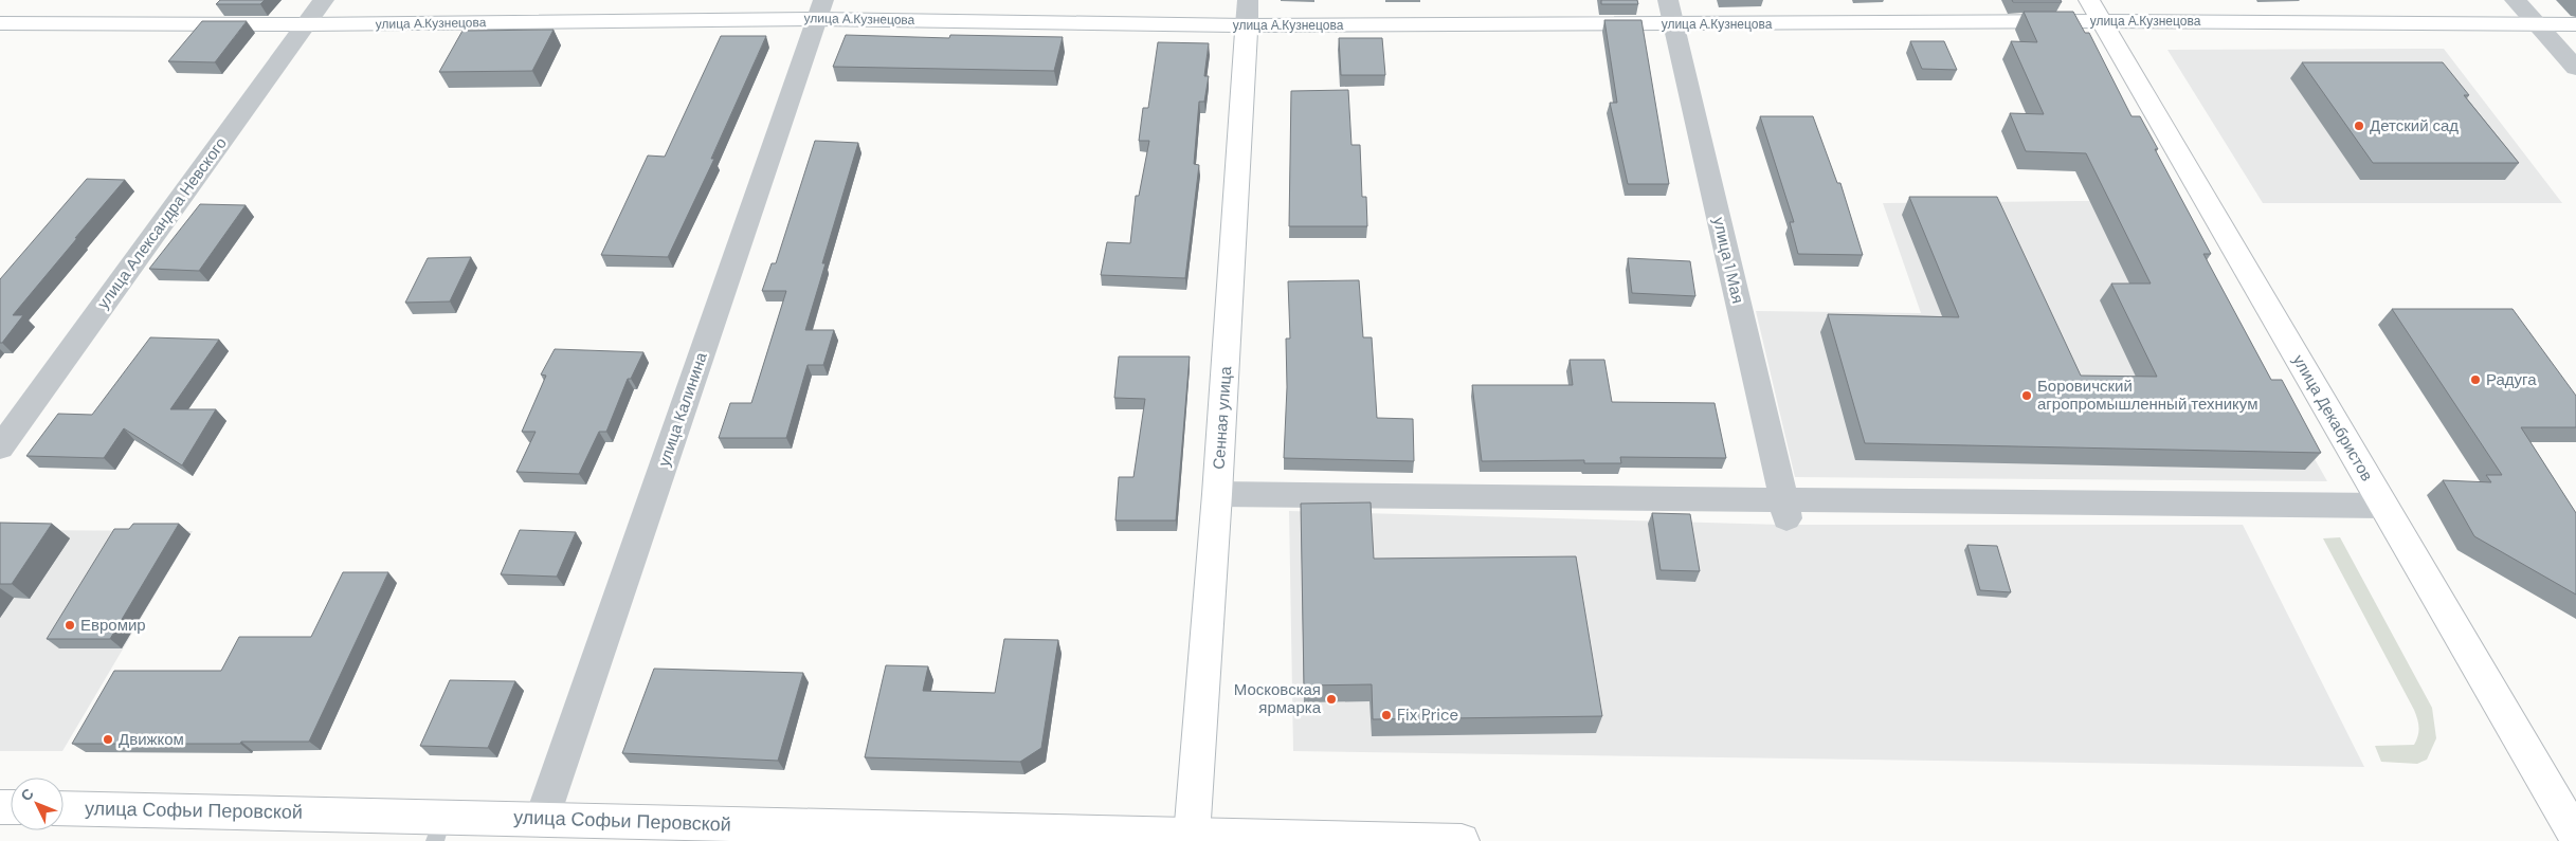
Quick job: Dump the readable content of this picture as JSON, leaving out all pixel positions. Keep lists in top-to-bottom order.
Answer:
{
  "streets": {
    "main road": [
      "улица А.Кузнецова",
      "Сенная улица",
      "улица Декабристов",
      "улица Софьи Перовской"
    ],
    "street": ["улица Александра Невского", "улица 1 Мая", "улица Калинина"]
  },
  "crossings": [
    ["улица А.Кузнецова", "улица Александра Невского"],
    ["улица А.Кузнецова", "улица 1 Мая"],
    ["улица А.Кузнецова", "улица Калинина"],
    ["улица А.Кузнецова", "Сенная улица"],
    ["улица А.Кузнецова", "улица Декабристов"],
    ["улица Калинина", "улица Софьи Перовской"],
    ["Сенная улица", "улица Софьи Перовской"]
  ],
  "places": [
    "Детский сад",
    "Радуга",
    "Боровичский агропромышленный техникум",
    "Евромир",
    "Московская ярмарка",
    "Fix Price",
    "Движком"
  ],
  "north": "top left"
}
